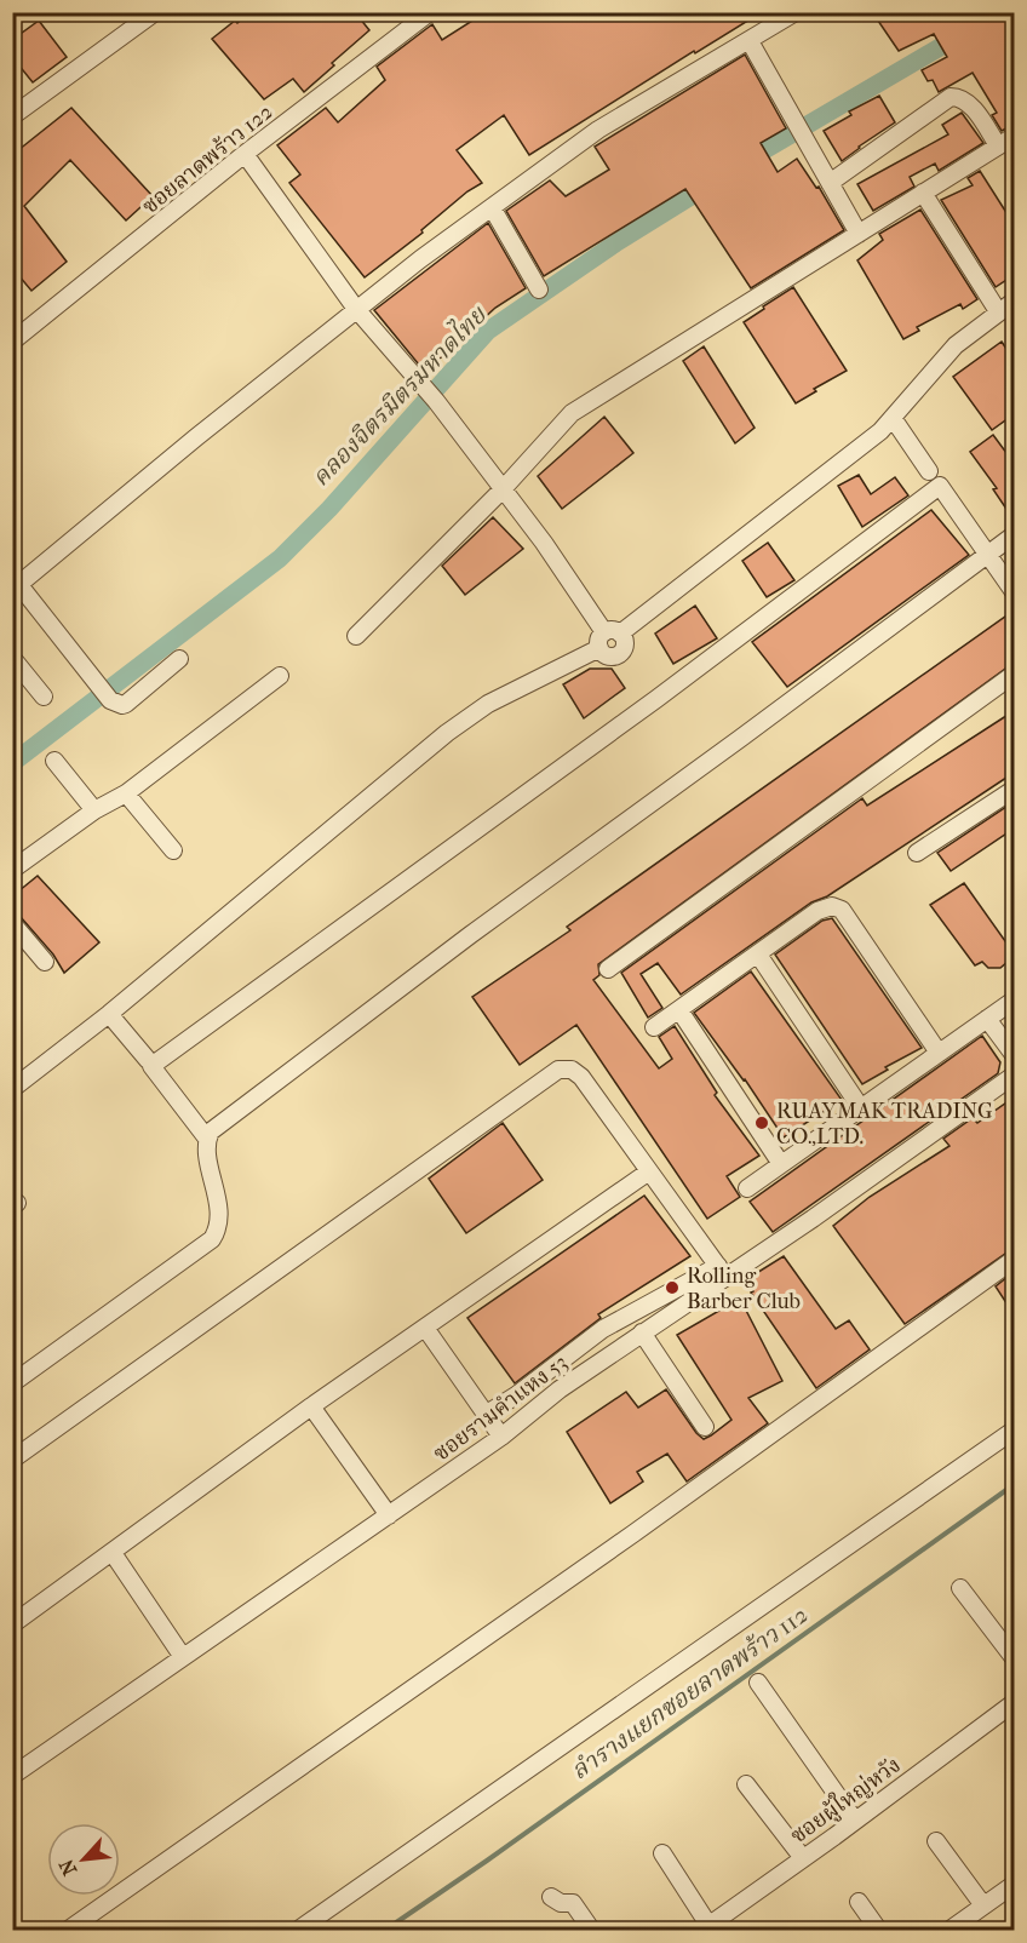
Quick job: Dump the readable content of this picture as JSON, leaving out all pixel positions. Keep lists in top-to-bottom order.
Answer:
{
  "streets": {
    "street": ["ซอยลาดพร้าว 122", "ซอยรามคำแหง 53", "ซอยผู้ใหญ่หวัง"]
  },
  "water": ["คลองจิตรมิตรมหาดไทย", "ลำรางแยกซอยลาดพร้าว 112"],
  "places": ["RUAYMAK TRADING CO.,LTD.", "Rolling Barber Club"],
  "north": "bottom left"
}
